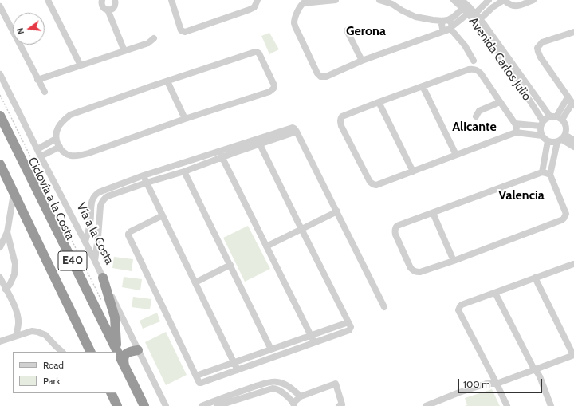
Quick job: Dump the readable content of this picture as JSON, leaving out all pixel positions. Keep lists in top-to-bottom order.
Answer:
{
  "streets": {
    "highway": ["E40"],
    "street": ["Avenida Carlos Julio", "Vía a la Costa"],
    "path": ["Ciclovía a la Costa"]
  },
  "districts": ["Gerona", "Alicante", "Valencia"],
  "legend": ["Road", "Park"],
  "scale_bar": "100 m",
  "north": "left"
}
